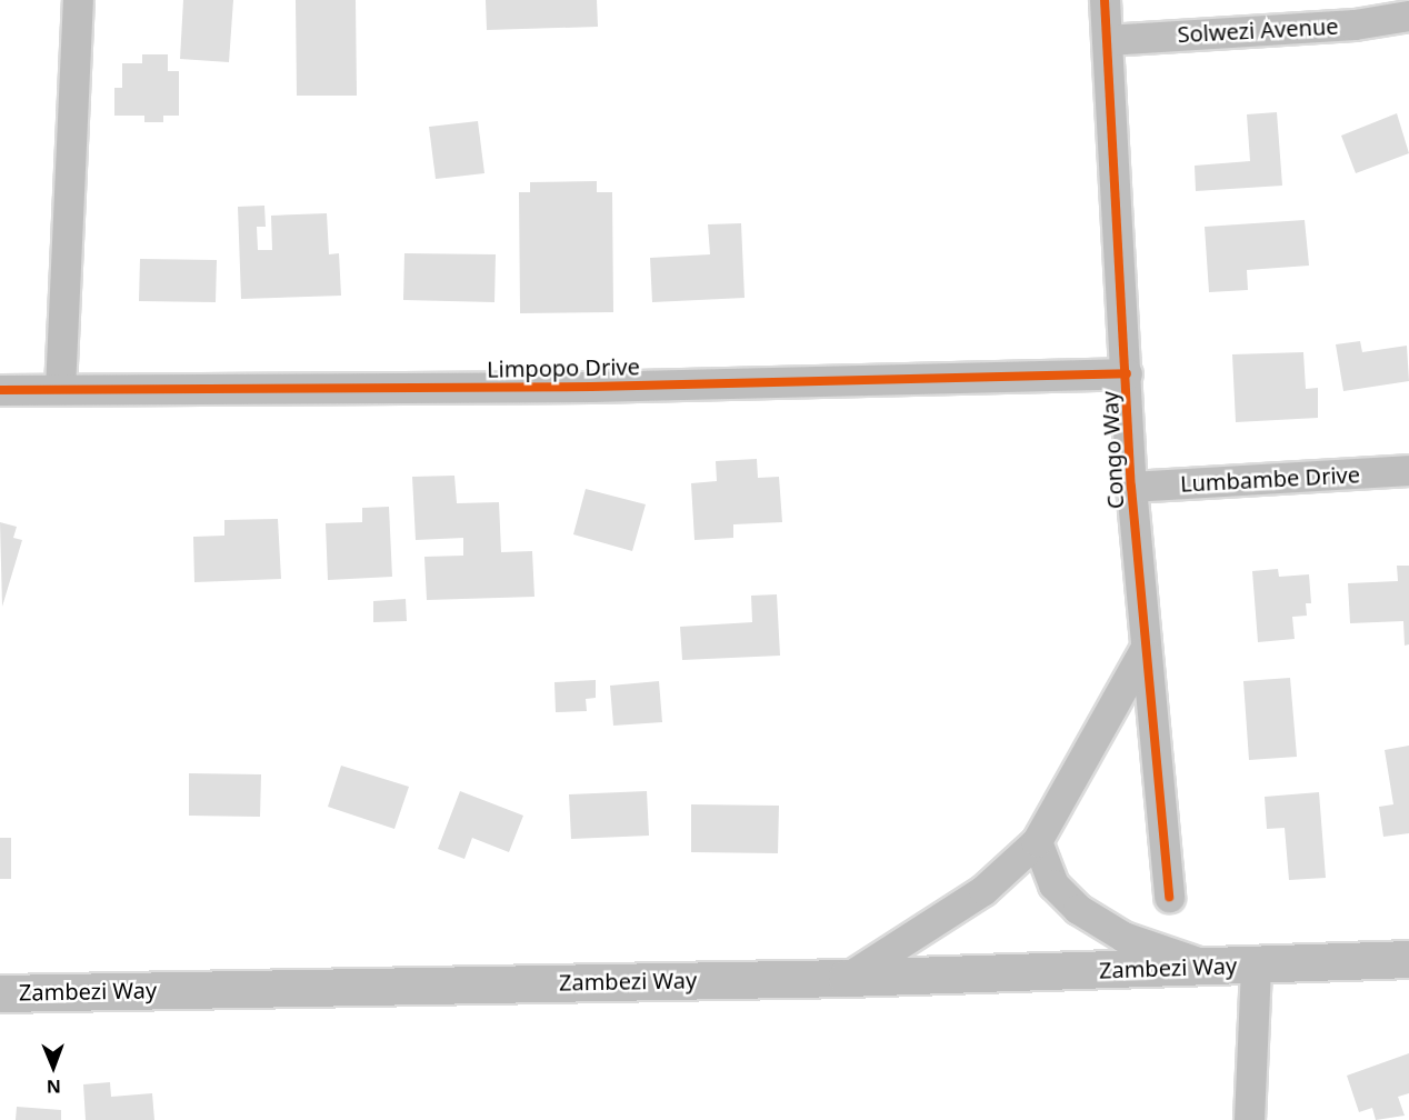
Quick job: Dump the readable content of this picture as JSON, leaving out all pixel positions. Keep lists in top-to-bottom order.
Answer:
{
  "streets": {
    "main road": ["Zambezi Way"],
    "street": [
      "Solwezi Avenue",
      "Limpopo Drive",
      "Congo Way",
      "Lumbambe Drive"
    ]
  },
  "crossings": [
    ["Solwezi Avenue", "Congo Way"],
    ["Limpopo Drive", "Congo Way"],
    ["Congo Way", "Lumbambe Drive"]
  ],
  "north": "bottom"
}
